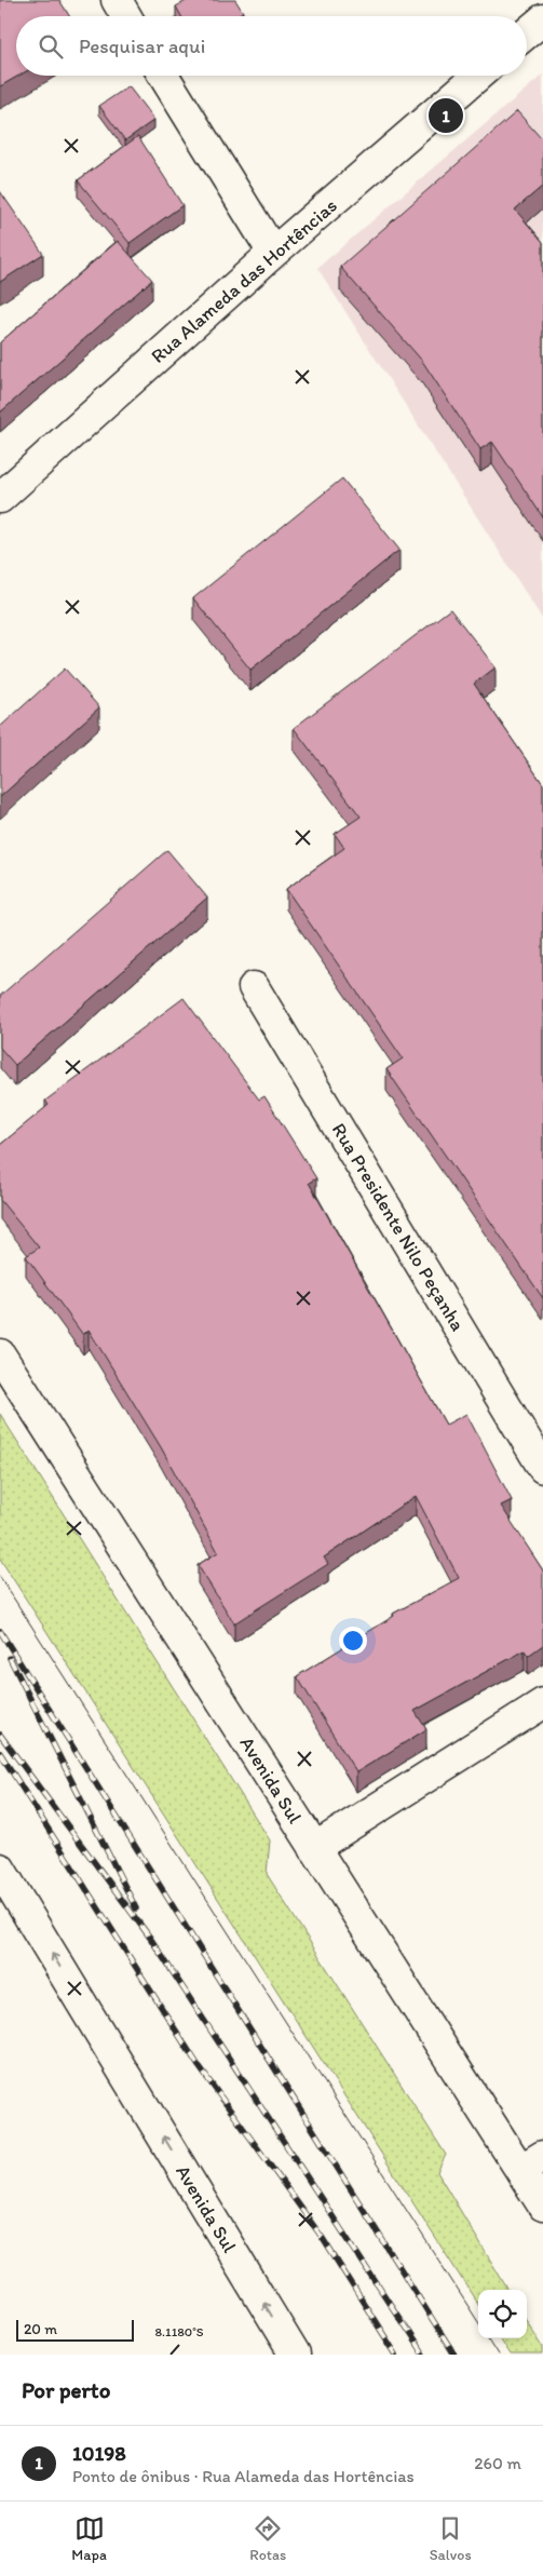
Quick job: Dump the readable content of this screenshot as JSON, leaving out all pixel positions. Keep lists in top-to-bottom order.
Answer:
{
  "streets": {
    "street": ["Rua Alameda das Hortências", "Rua Presidente Nilo Peçanha", "Avenida Sul"]
  },
  "one_way": ["Avenida Sul"],
  "scale_bar": "20 m",
  "page": {
    "search": "Pesquisar aqui",
    "pins": "1",
    "scale": "20 m",
    "heading": "Por perto",
    "list": [
      {
        "mark": "1",
        "name": "10198",
        "note": "Ponto de ônibus · Rua Alameda das Hortências",
        "value": "260 m"
      }
    ],
    "nav": ["Mapa", "Rotas", "Salvos"]
  },
  "coordinates": ["8.1180°S"]
}
